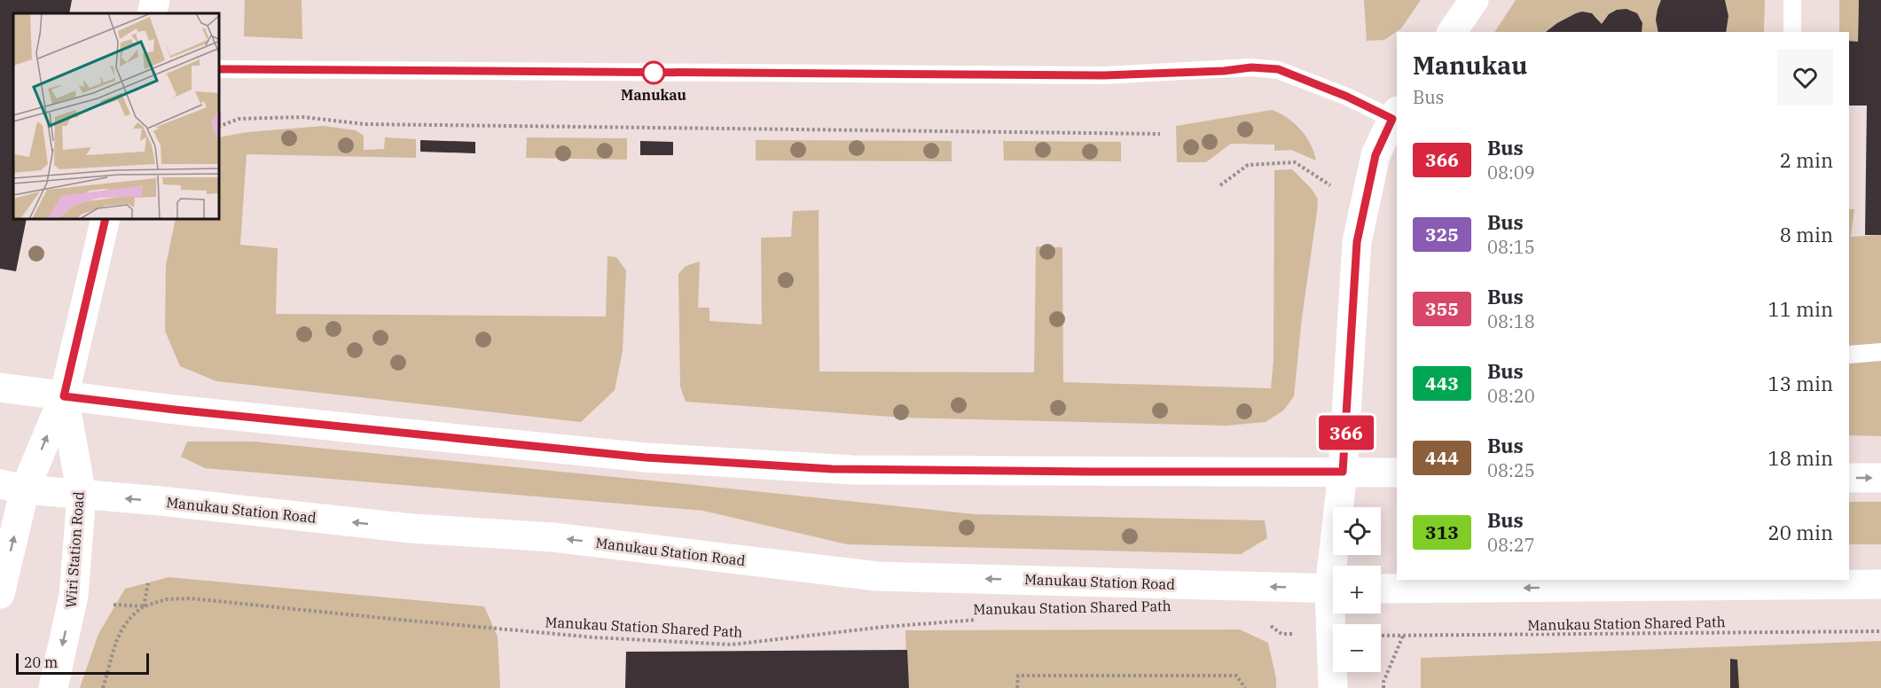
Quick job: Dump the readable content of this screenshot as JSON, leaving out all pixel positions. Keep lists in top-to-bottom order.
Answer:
{
  "streets": {
    "main road": ["Manukau Station Road", "Wiri Station Road"],
    "path": ["Manukau Station Shared Path"]
  },
  "crossings": [
    ["Manukau Station Road", "Wiri Station Road"]
  ],
  "places": ["Manukau"],
  "lines": ["bus line 366"],
  "scale_bar": "20 m",
  "page": {
    "on_map": "366",
    "heading": ["Manukau", "Bus"],
    "list": [
      {
        "mark": "366",
        "name": "Bus",
        "note": "08:09",
        "value": "2 min"
      },
      {
        "mark": "325",
        "name": "Bus",
        "note": "08:15",
        "value": "8 min"
      },
      {
        "mark": "355",
        "name": "Bus",
        "note": "08:18",
        "value": "11 min"
      },
      {
        "mark": "443",
        "name": "Bus",
        "note": "08:20",
        "value": "13 min"
      },
      {
        "mark": "444",
        "name": "Bus",
        "note": "08:25",
        "value": "18 min"
      },
      {
        "mark": "313",
        "name": "Bus",
        "note": "08:27",
        "value": "20 min"
      }
    ],
    "map_buttons": ["+", "−"],
    "scale": "20 m"
  }
}
